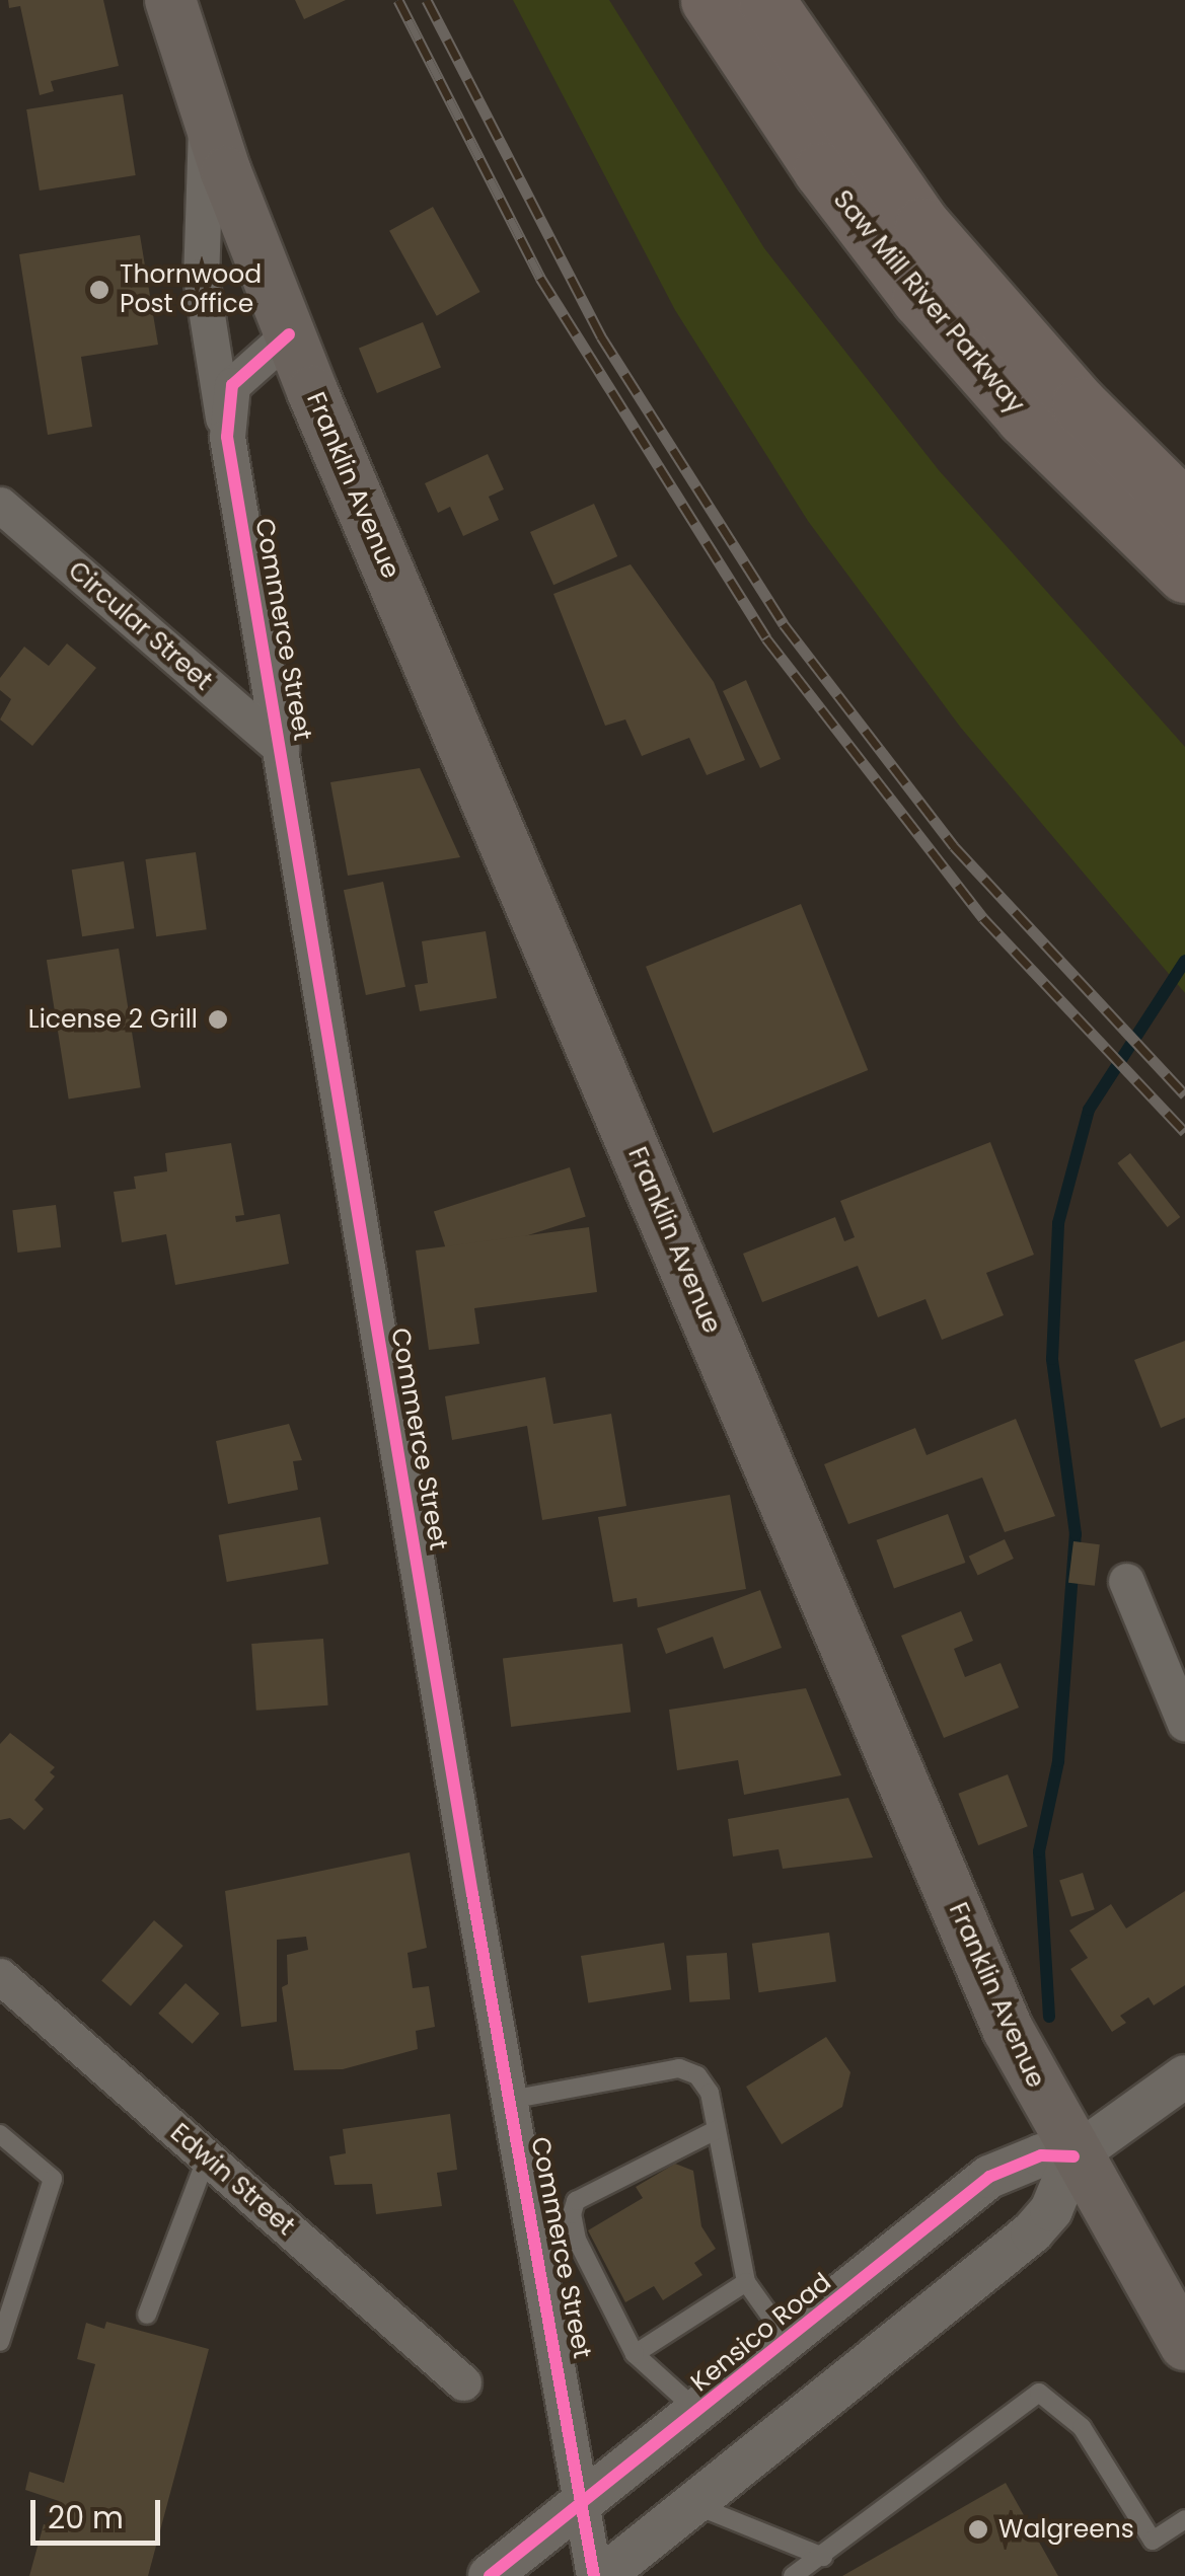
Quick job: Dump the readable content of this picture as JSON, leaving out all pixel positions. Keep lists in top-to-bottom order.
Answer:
{
  "streets": {
    "highway": ["Saw Mill River Parkway"],
    "main road": ["Franklin Avenue", "Commerce Street"],
    "street": ["Circular Street", "Edwin Street", "Kensico Road"]
  },
  "crossings": [
    ["Franklin Avenue", "Commerce Street"],
    ["Franklin Avenue", "Kensico Road"],
    ["Circular Street", "Commerce Street"],
    ["Commerce Street", "Kensico Road"]
  ],
  "places": ["Thornwood Post Office", "License 2 Grill", "Walgreens"],
  "scale_bar": "20 m"
}
